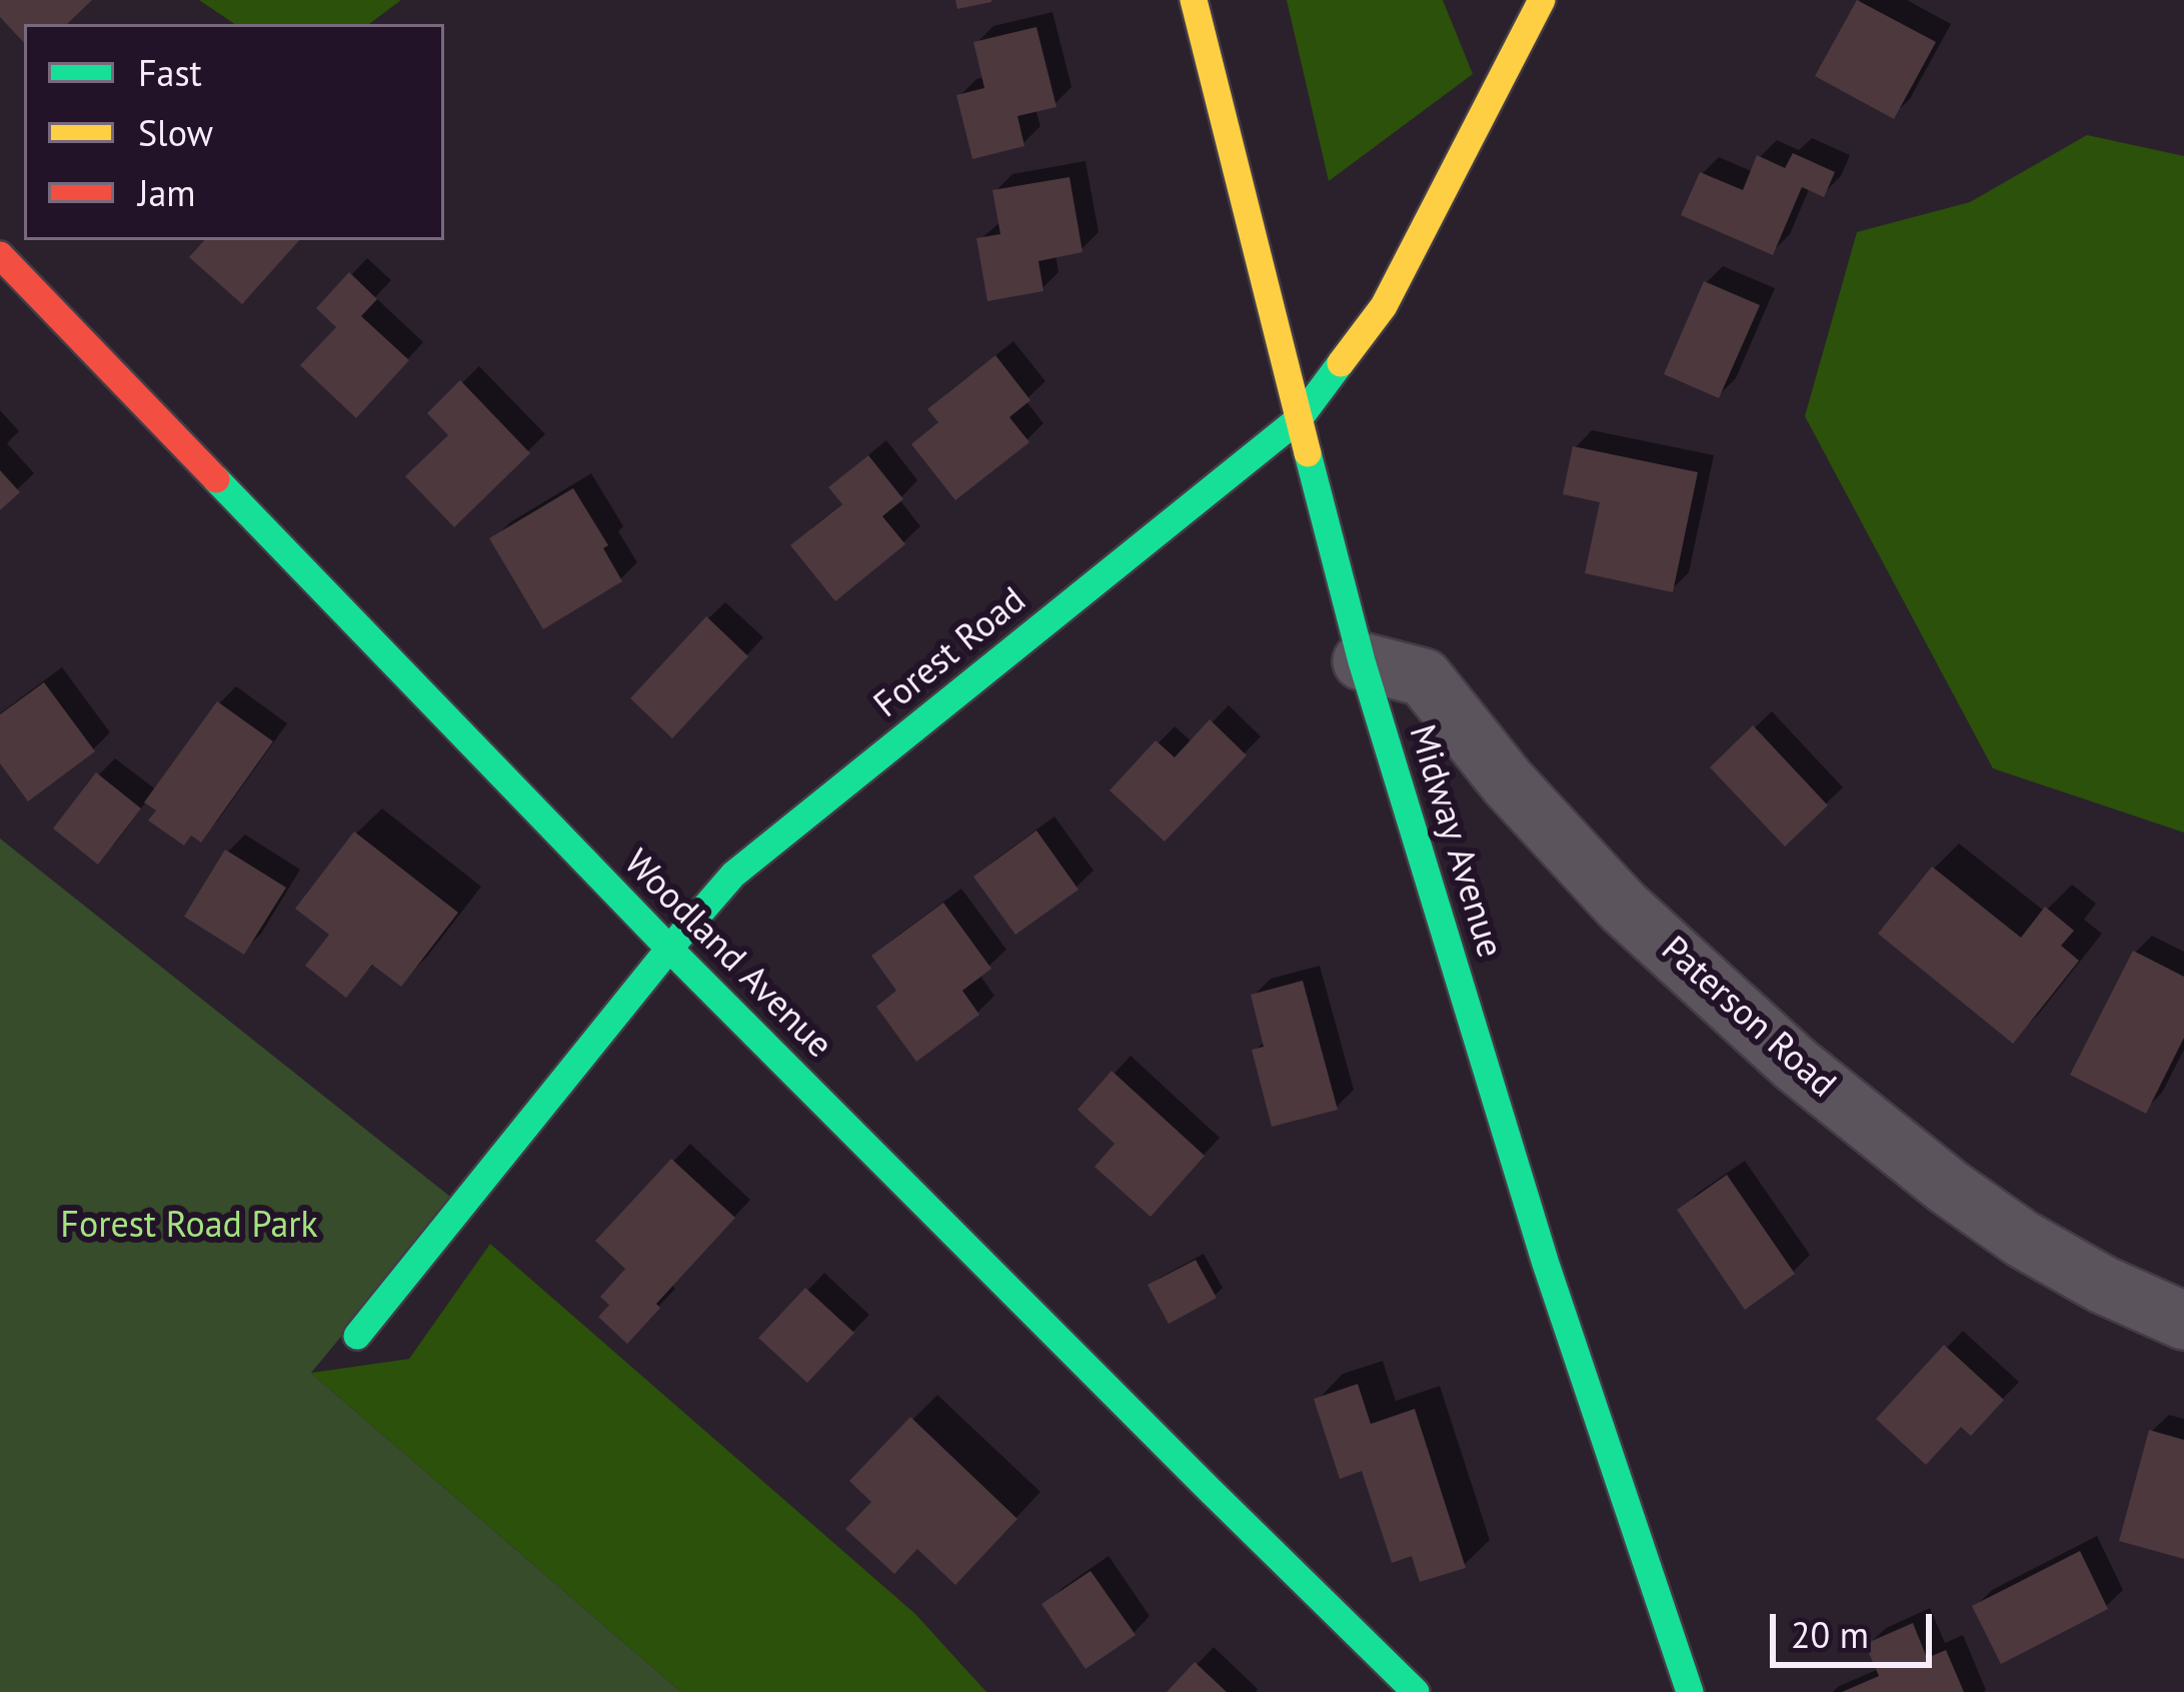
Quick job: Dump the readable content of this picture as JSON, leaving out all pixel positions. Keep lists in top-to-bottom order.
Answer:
{
  "streets": {
    "street": [
      "Forest Road",
      "Midway Avenue",
      "Woodland Avenue",
      "Paterson Road"
    ]
  },
  "crossings": [
    ["Forest Road", "Midway Avenue"],
    ["Forest Road", "Woodland Avenue"],
    ["Midway Avenue", "Paterson Road"]
  ],
  "parks": ["Forest Road Park"],
  "legend": ["Fast", "Slow", "Jam"],
  "scale_bar": "20 m"
}
